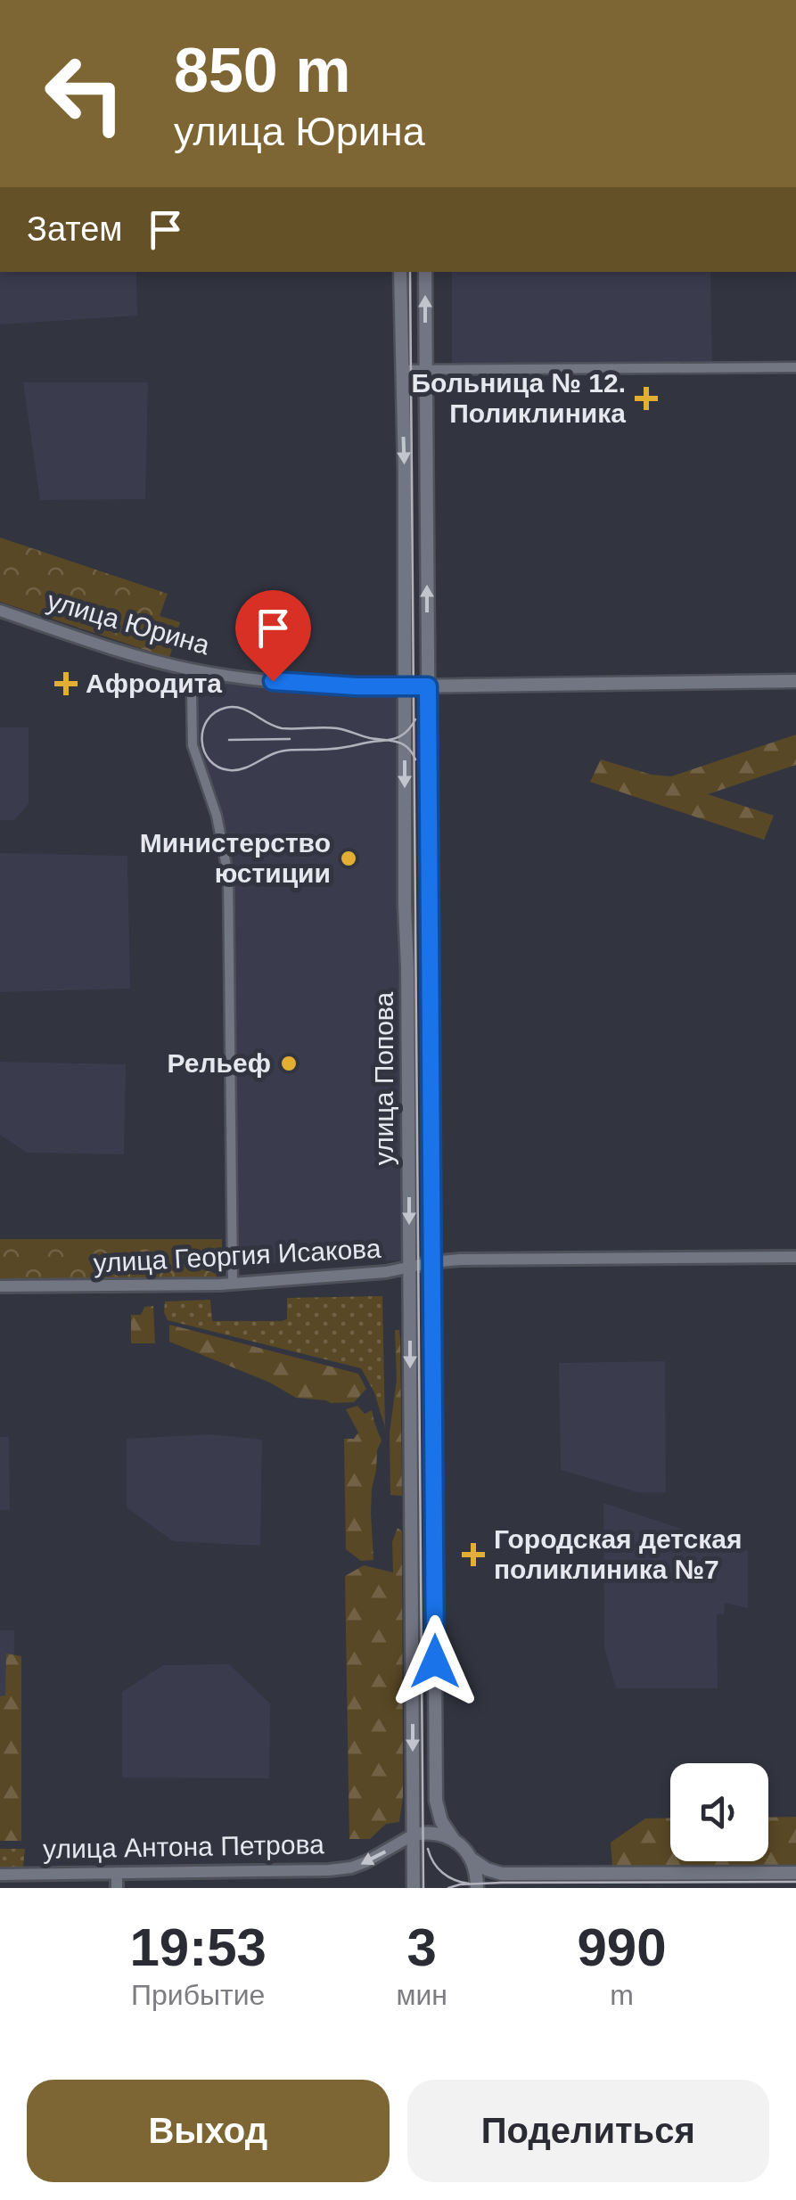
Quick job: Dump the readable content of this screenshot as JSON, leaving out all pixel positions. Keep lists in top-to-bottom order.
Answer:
{
  "streets": {
    "main road": ["улица Попова"],
    "street": ["улица Юрина", "улица Георгия Исакова", "улица Антона Петрова"]
  },
  "crossings": [
    ["улица Юрина", "улица Попова"],
    ["улица Попова", "улица Георгия Исакова"],
    ["улица Попова", "улица Антона Петрова"]
  ],
  "one_way": ["улица Антона Петрова"],
  "places": {
    "health": ["Больница № 12. Поликлиника", "Афродита", "Городская детская поликлиника №7"],
    "other": ["Министерство юстиции", "Рельеф"]
  },
  "page": {
    "turn": ["850 m", "улица Юрина"],
    "then": "Затем",
    "eta": [
      "19:53",
      "Прибытие",
      "3",
      "мин",
      "990",
      "m"
    ],
    "buttons": ["Выход", "Поделиться"]
  }
}
